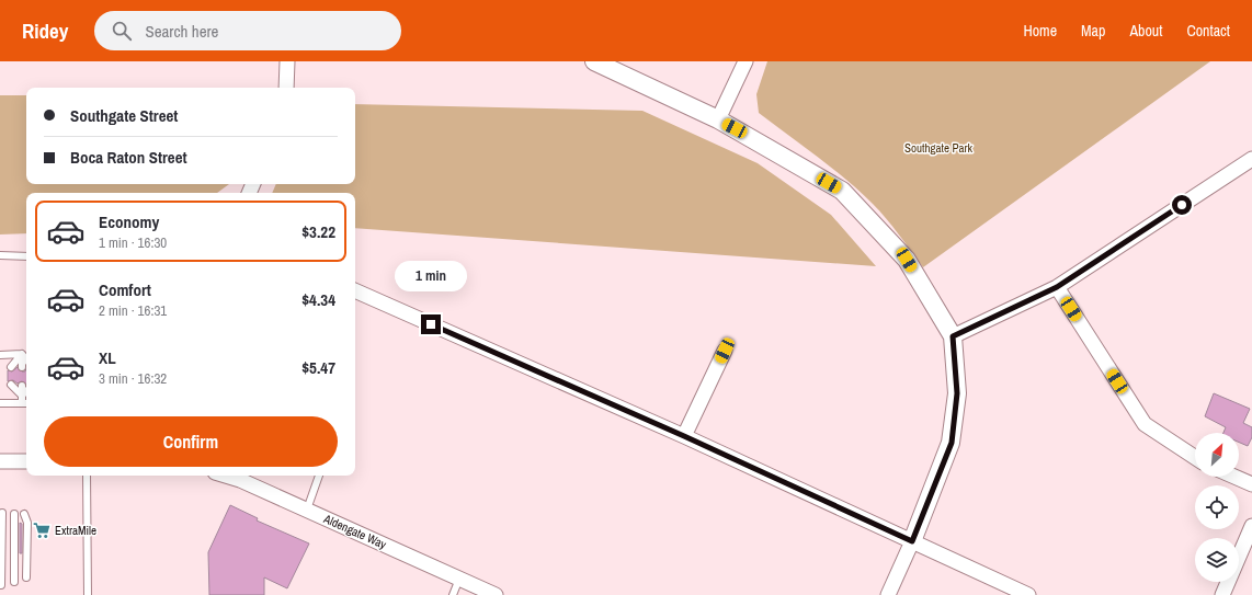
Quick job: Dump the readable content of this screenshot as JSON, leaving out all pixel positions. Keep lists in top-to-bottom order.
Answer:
{
  "streets": {
    "street": ["Aldengate Way"]
  },
  "parks": ["Southgate Park"],
  "places": {
    "supermarket": ["ExtraMile"]
  },
  "north": "top right",
  "page": {
    "header": "Ridey",
    "search": "Search here",
    "nav": [
      "Home",
      "Map",
      "About",
      "Contact"
    ],
    "banner": ["Southgate Street", "Boca Raton Street"],
    "list": [
      {
        "name": "Economy",
        "note": "1 min · 16:30",
        "value": "$3.22"
      },
      {
        "name": "Comfort",
        "note": "2 min · 16:31",
        "value": "$4.34"
      },
      {
        "name": "XL",
        "note": "3 min · 16:32",
        "value": "$5.47"
      }
    ],
    "bubble": "1 min",
    "buttons": "Confirm"
  }
}
